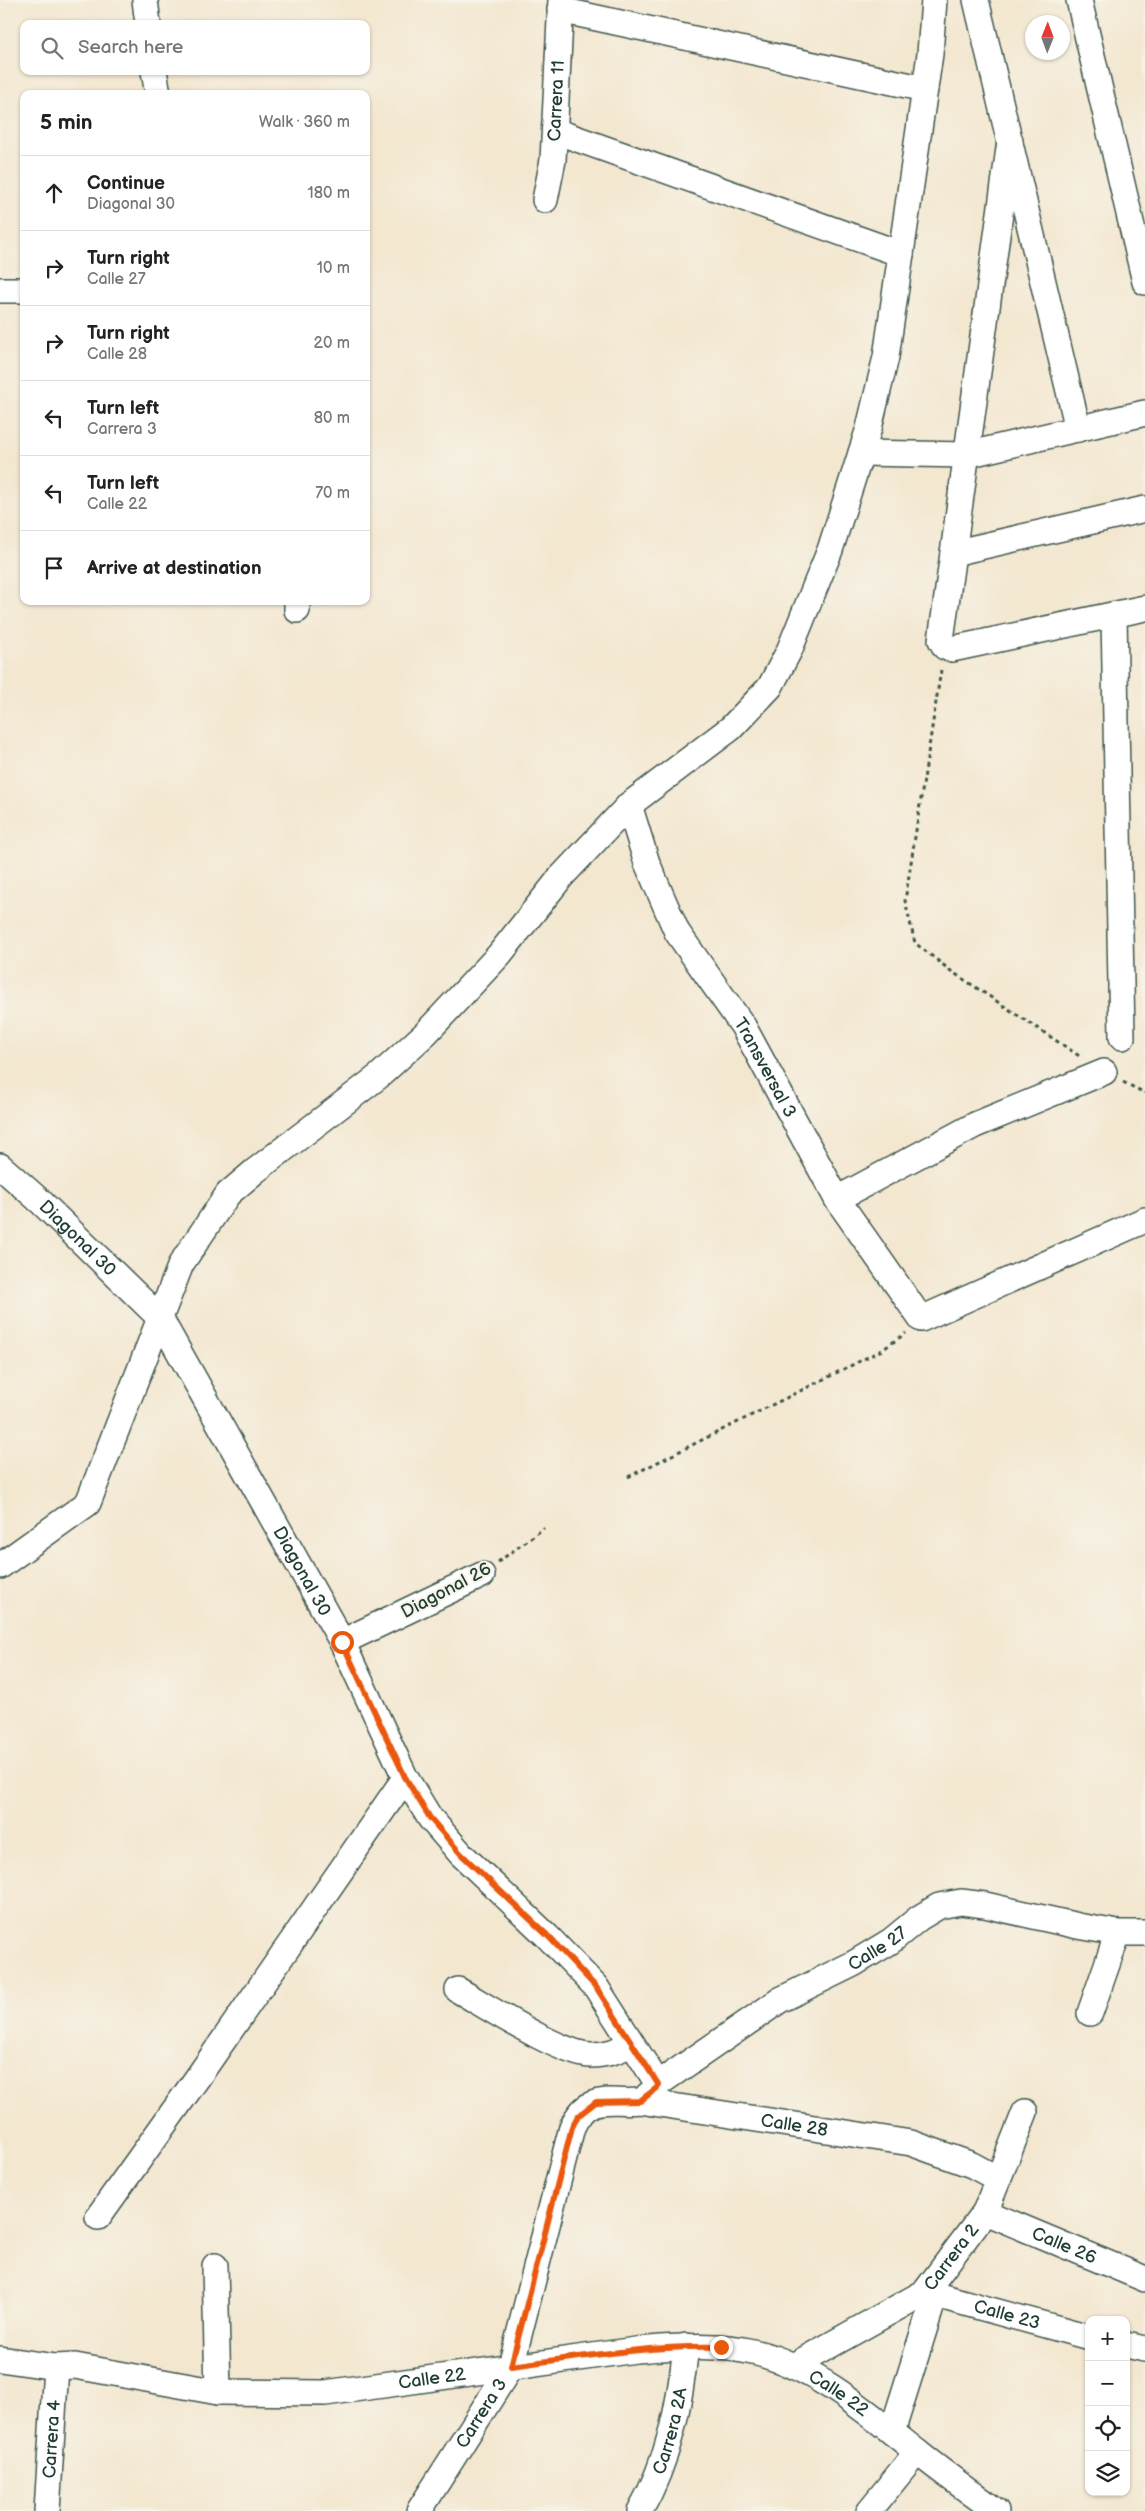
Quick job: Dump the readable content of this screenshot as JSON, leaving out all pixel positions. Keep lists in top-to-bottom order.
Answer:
{
  "streets": {
    "street": [
      "Carrera 11",
      "Transversal 3",
      "Diagonal 30",
      "Diagonal 26",
      "Calle 27",
      "Calle 28",
      "Calle 26",
      "Carrera 2",
      "Calle 23",
      "Calle 22",
      "Carrera 3",
      "Carrera 2A",
      "Carrera 4"
    ]
  },
  "crossings": [
    ["Diagonal 30", "Diagonal 26"],
    ["Diagonal 30", "Calle 27"],
    ["Calle 27", "Calle 28"],
    ["Calle 28", "Carrera 2"],
    ["Calle 28", "Carrera 3"],
    ["Calle 26", "Carrera 2"],
    ["Carrera 2", "Calle 23"],
    ["Carrera 2", "Calle 22"],
    ["Calle 22", "Carrera 3"],
    ["Calle 22", "Carrera 2A"],
    ["Calle 22", "Carrera 4"]
  ],
  "north": "top",
  "page": {
    "search": "Search here",
    "heading": ["5 min", "Walk · 360 m"],
    "list": [
      ["Continue", "Diagonal 30", "180 m"],
      ["Turn right", "Calle 27", "10 m"],
      ["Turn right", "Calle 28", "20 m"],
      ["Turn left", "Carrera 3", "80 m"],
      ["Turn left", "Calle 22", "70 m"],
      "Arrive at destination"
    ],
    "map_buttons": ["+", "−"]
  }
}
